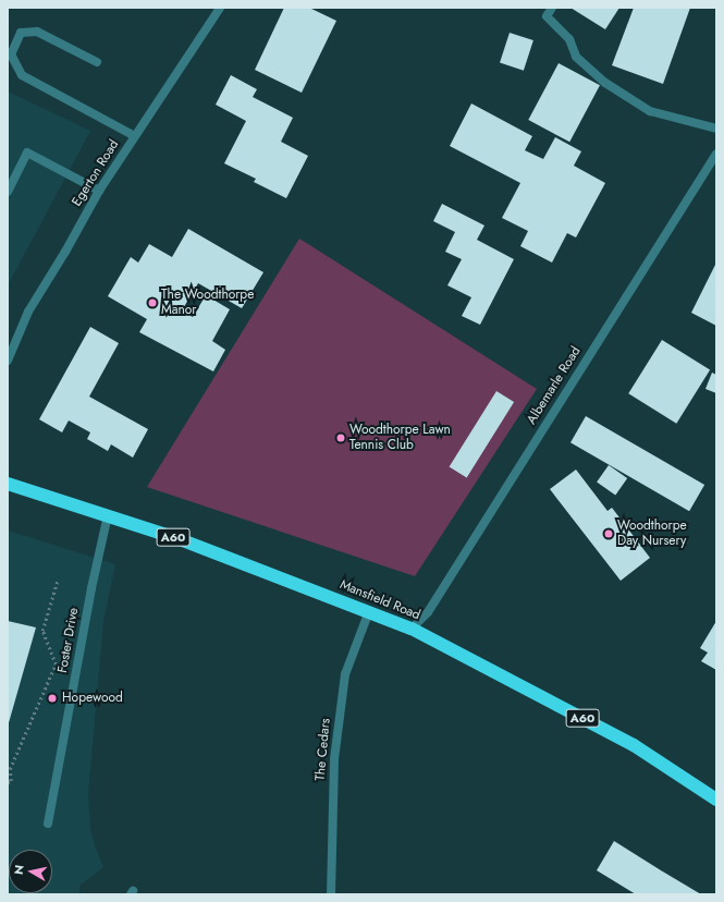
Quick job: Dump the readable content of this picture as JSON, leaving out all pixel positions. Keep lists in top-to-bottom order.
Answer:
{
  "streets": {
    "highway": ["A60", "Mansfield Road"],
    "street": [
      "Egerton Road",
      "Albemarle Road",
      "Foster Drive",
      "The Cedars"
    ]
  },
  "crossings": [
    ["Albemarle Road", "Mansfield Road"],
    ["Mansfield Road", "Foster Drive"],
    ["Mansfield Road", "The Cedars"]
  ],
  "places": [
    "The Woodthorpe Manor",
    "Woodthorpe Lawn Tennis Club",
    "Woodthorpe Day Nursery",
    "Hopewood"
  ],
  "north": "left"
}
